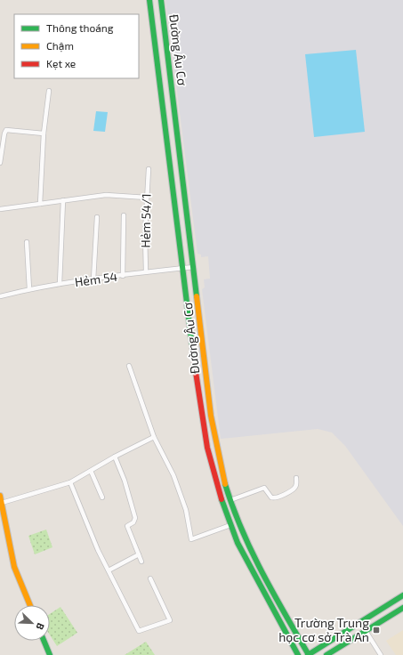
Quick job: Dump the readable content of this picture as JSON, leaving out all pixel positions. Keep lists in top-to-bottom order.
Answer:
{
  "streets": {
    "main road": ["Đường Âu Cơ"],
    "street": ["Hẻm 54/1", "Hẻm 54"]
  },
  "crossings": [
    ["Đường Âu Cơ", "Hẻm 54"],
    ["Hẻm 54/1", "Hẻm 54"]
  ],
  "places": {
    "transit": ["Trường Trung học cơ sở Trà An"]
  },
  "legend": ["Thông thoáng", "Chậm", "Kẹt xe"],
  "north": "bottom right"
}
